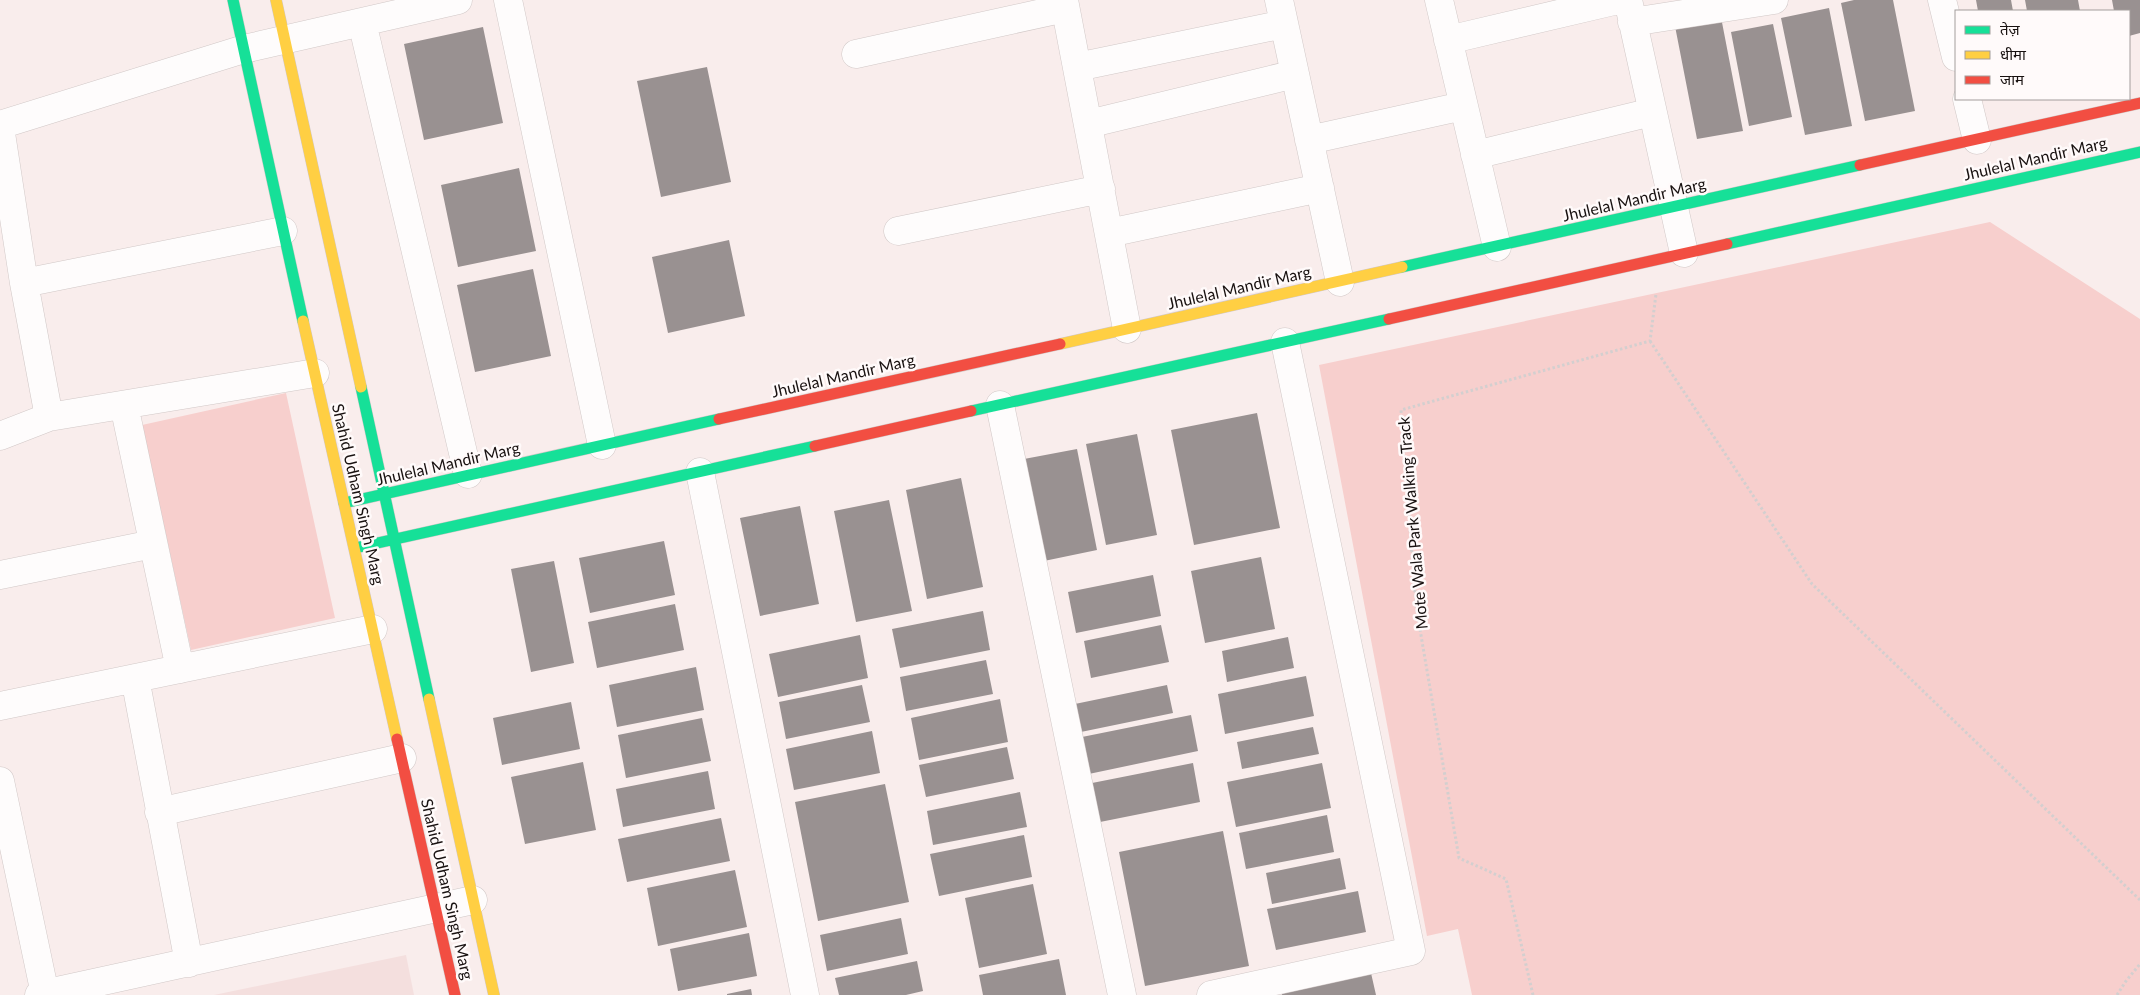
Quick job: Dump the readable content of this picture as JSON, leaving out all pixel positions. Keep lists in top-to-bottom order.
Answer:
{
  "streets": {
    "street": ["Jhulelal Mandir Marg", "Shahid Udham Singh Marg"],
    "path": ["Mote Wala Park Walking Track"]
  },
  "crossings": [
    ["Jhulelal Mandir Marg", "Shahid Udham Singh Marg"]
  ],
  "legend": ["तेज़", "धीमा", "जाम"]
}
